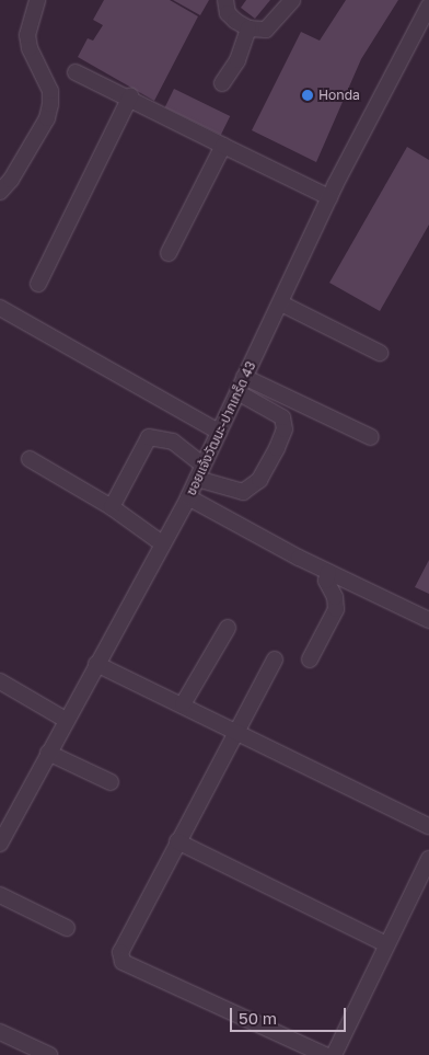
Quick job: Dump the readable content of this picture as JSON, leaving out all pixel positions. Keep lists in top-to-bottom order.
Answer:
{
  "streets": {
    "street": ["ซอยแจ้งวัฒนะ-ปากเกร็ด 43"]
  },
  "places": ["Honda"],
  "scale_bar": "50 m"
}
